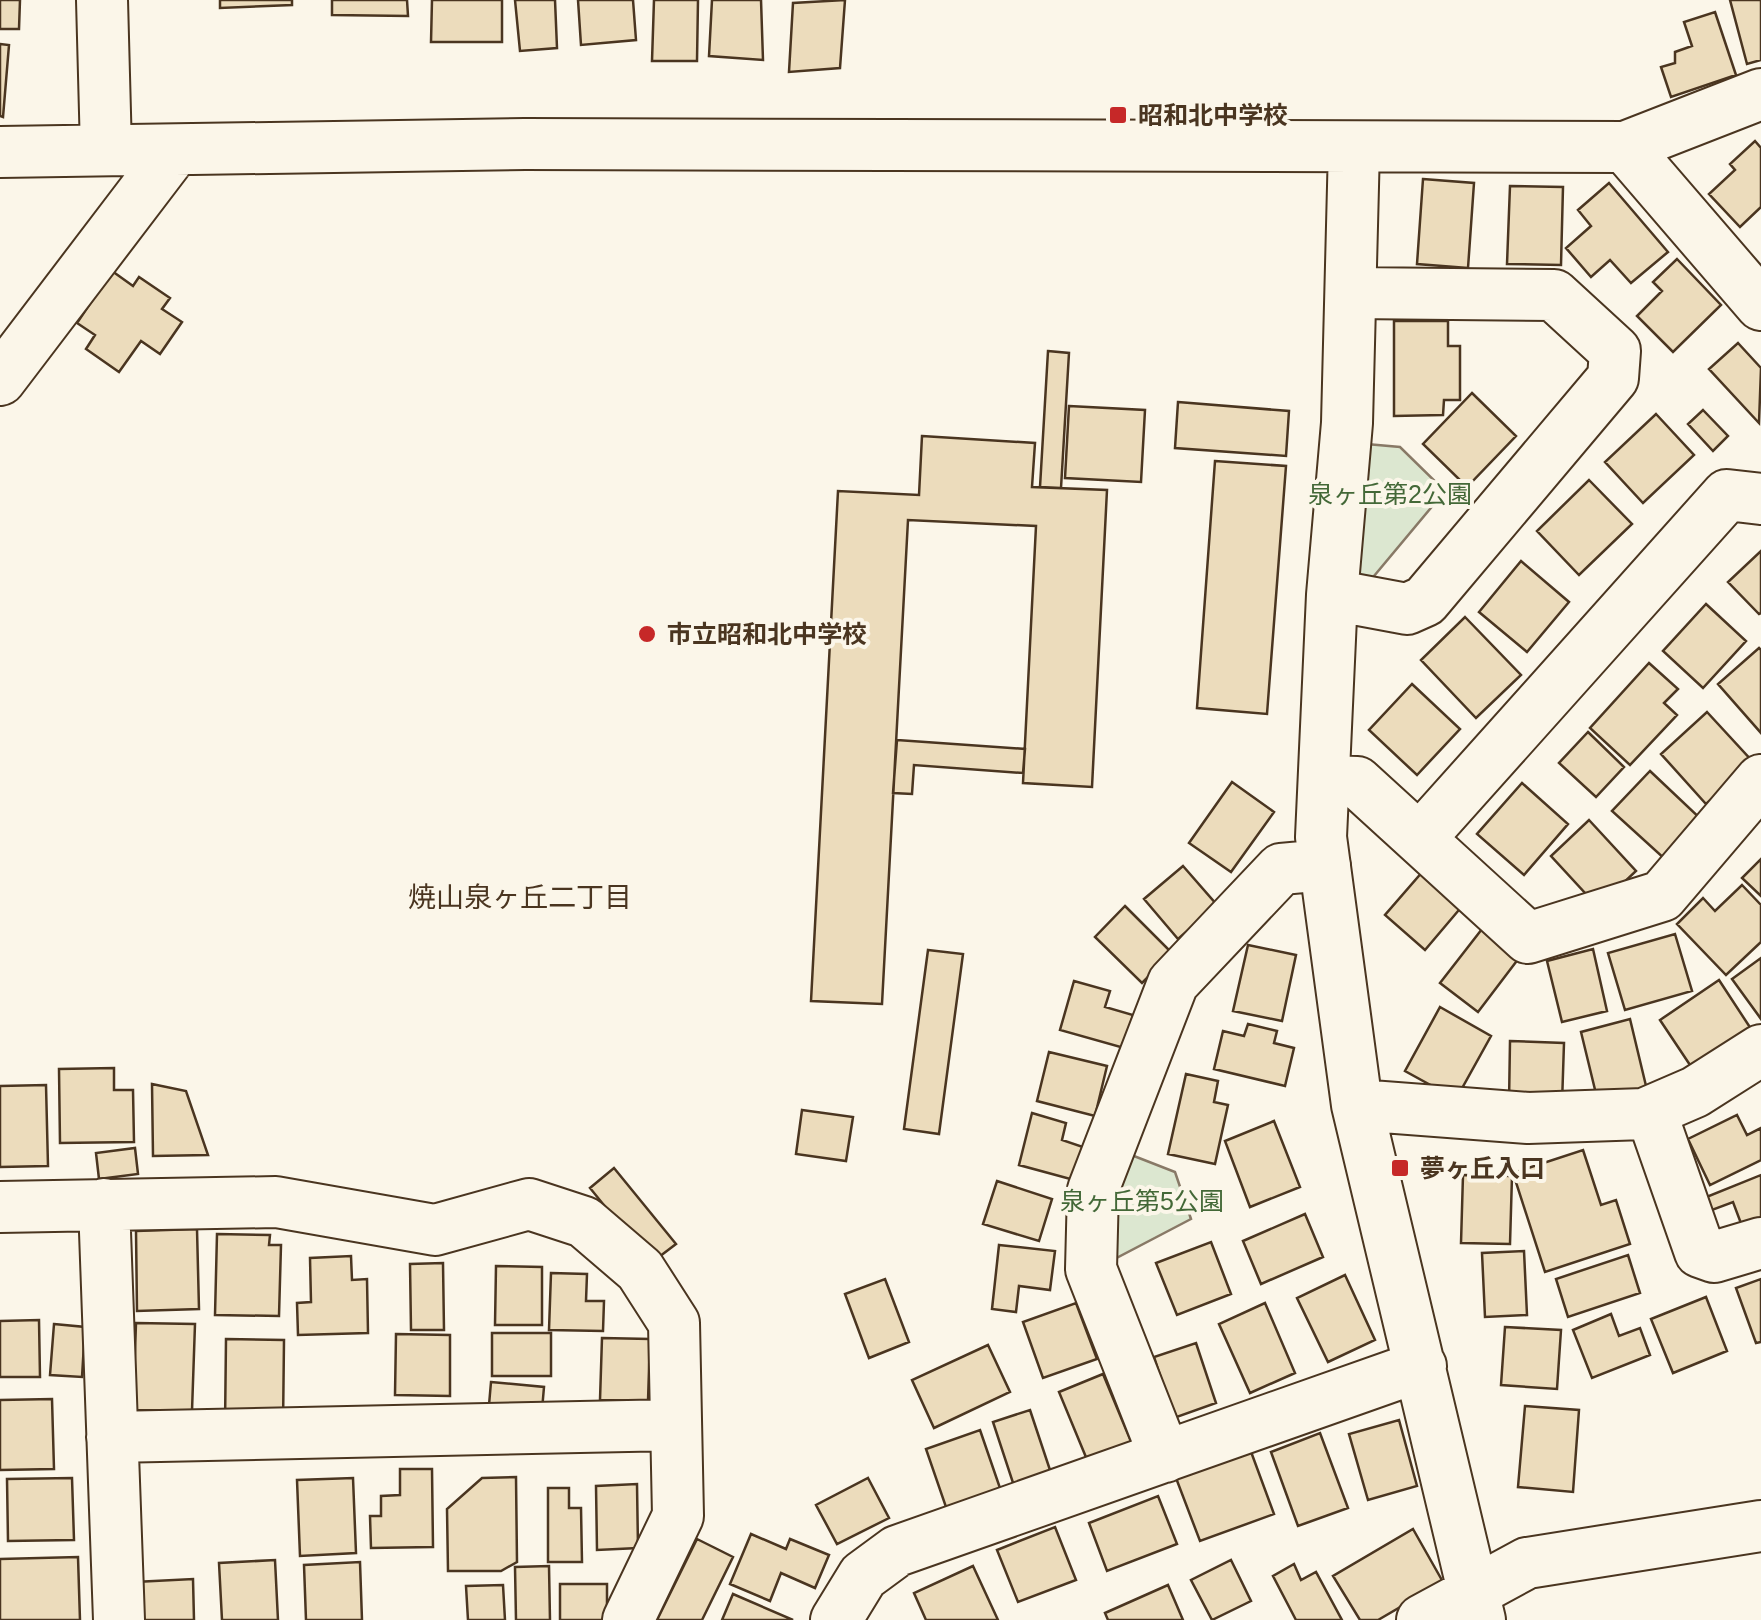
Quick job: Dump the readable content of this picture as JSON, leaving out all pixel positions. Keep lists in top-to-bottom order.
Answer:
{
  "districts": ["焼山泉ヶ丘二丁目"],
  "parks": ["泉ヶ丘第2公園", "泉ヶ丘第5公園"],
  "places": {
    "transit": ["昭和北中学校", "夢ヶ丘入口"],
    "other": ["市立昭和北中学校"]
  }
}
